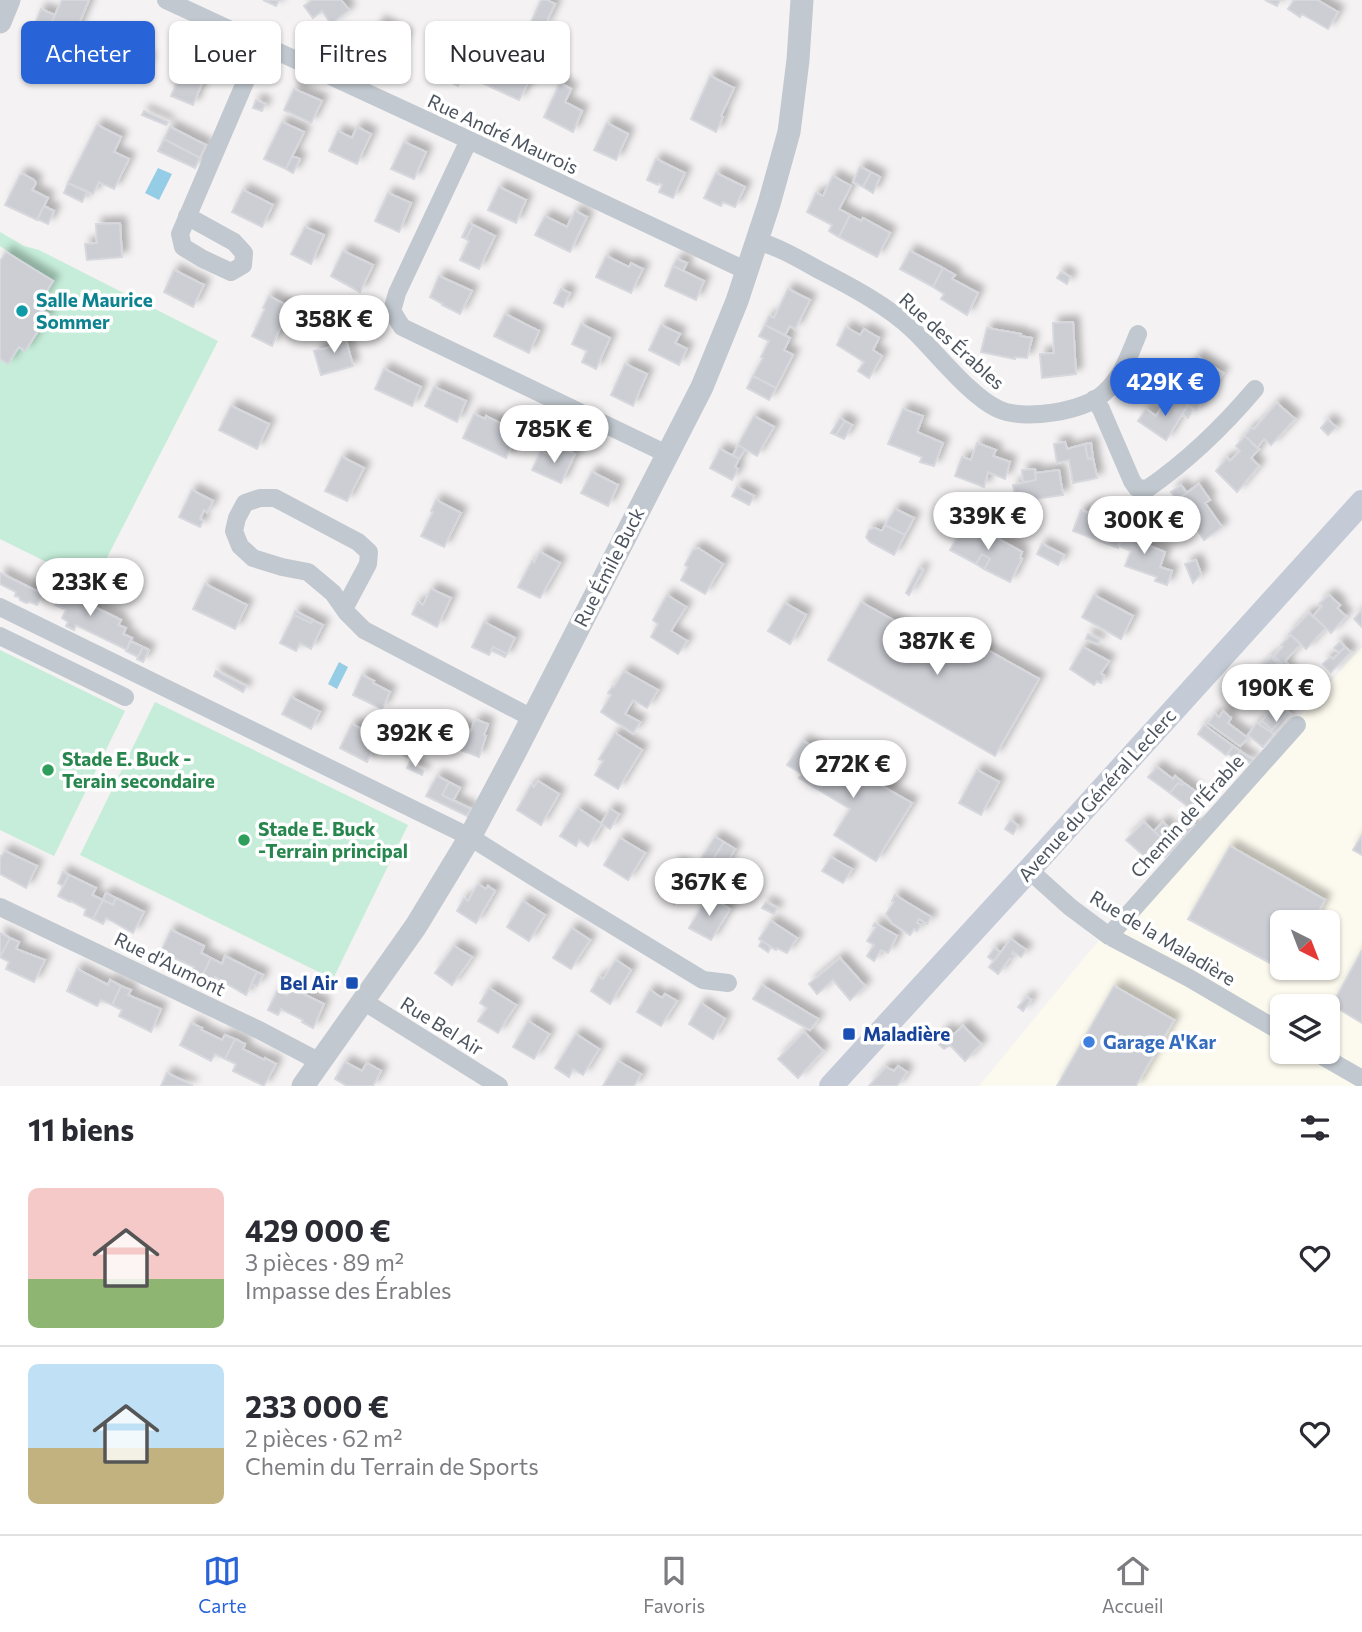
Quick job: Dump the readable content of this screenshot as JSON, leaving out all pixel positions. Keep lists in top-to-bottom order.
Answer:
{
  "streets": {
    "main road": ["Avenue du Général Leclerc"],
    "street": [
      "Rue André Maurois",
      "Rue des Érables",
      "Rue Émile Buck",
      "Chemin de l'Érable",
      "Rue de la Maladière",
      "Rue d'Aumont",
      "Rue Bel Air"
    ]
  },
  "crossings": [
    ["Rue André Maurois", "Rue Émile Buck"],
    ["Rue des Érables", "Rue Émile Buck"],
    ["Rue Émile Buck", "Rue d'Aumont"],
    ["Rue Émile Buck", "Rue Bel Air"],
    ["Avenue du Général Leclerc", "Rue de la Maladière"],
    ["Chemin de l'Érable", "Rue de la Maladière"]
  ],
  "places": {
    "other": [
      "Salle Maurice Sommer",
      "Stade E. Buck - Terain secondaire",
      "Stade E. Buck -Terrain principal",
      "Garage A'Kar"
    ],
    "transit": ["Bel Air", "Maladière"]
  },
  "north": "bottom right",
  "page": {
    "chip": [
      "Acheter",
      "Louer",
      "Filtres",
      "Nouveau"
    ],
    "price": [
      "358K €",
      "429K €",
      "785K €",
      "339K €",
      "300K €",
      "233K €",
      "387K €",
      "190K €",
      "392K €",
      "272K €",
      "367K €"
    ],
    "heading": "11 biens",
    "list": [
      {
        "name": "429 000 €",
        "note": "3 pièces · 89 m² · Impasse des Érables"
      },
      {
        "name": "233 000 €",
        "note": "2 pièces · 62 m² · Chemin du Terrain de Sports"
      }
    ],
    "tabs": ["Carte", "Favoris", "Accueil"]
  }
}
